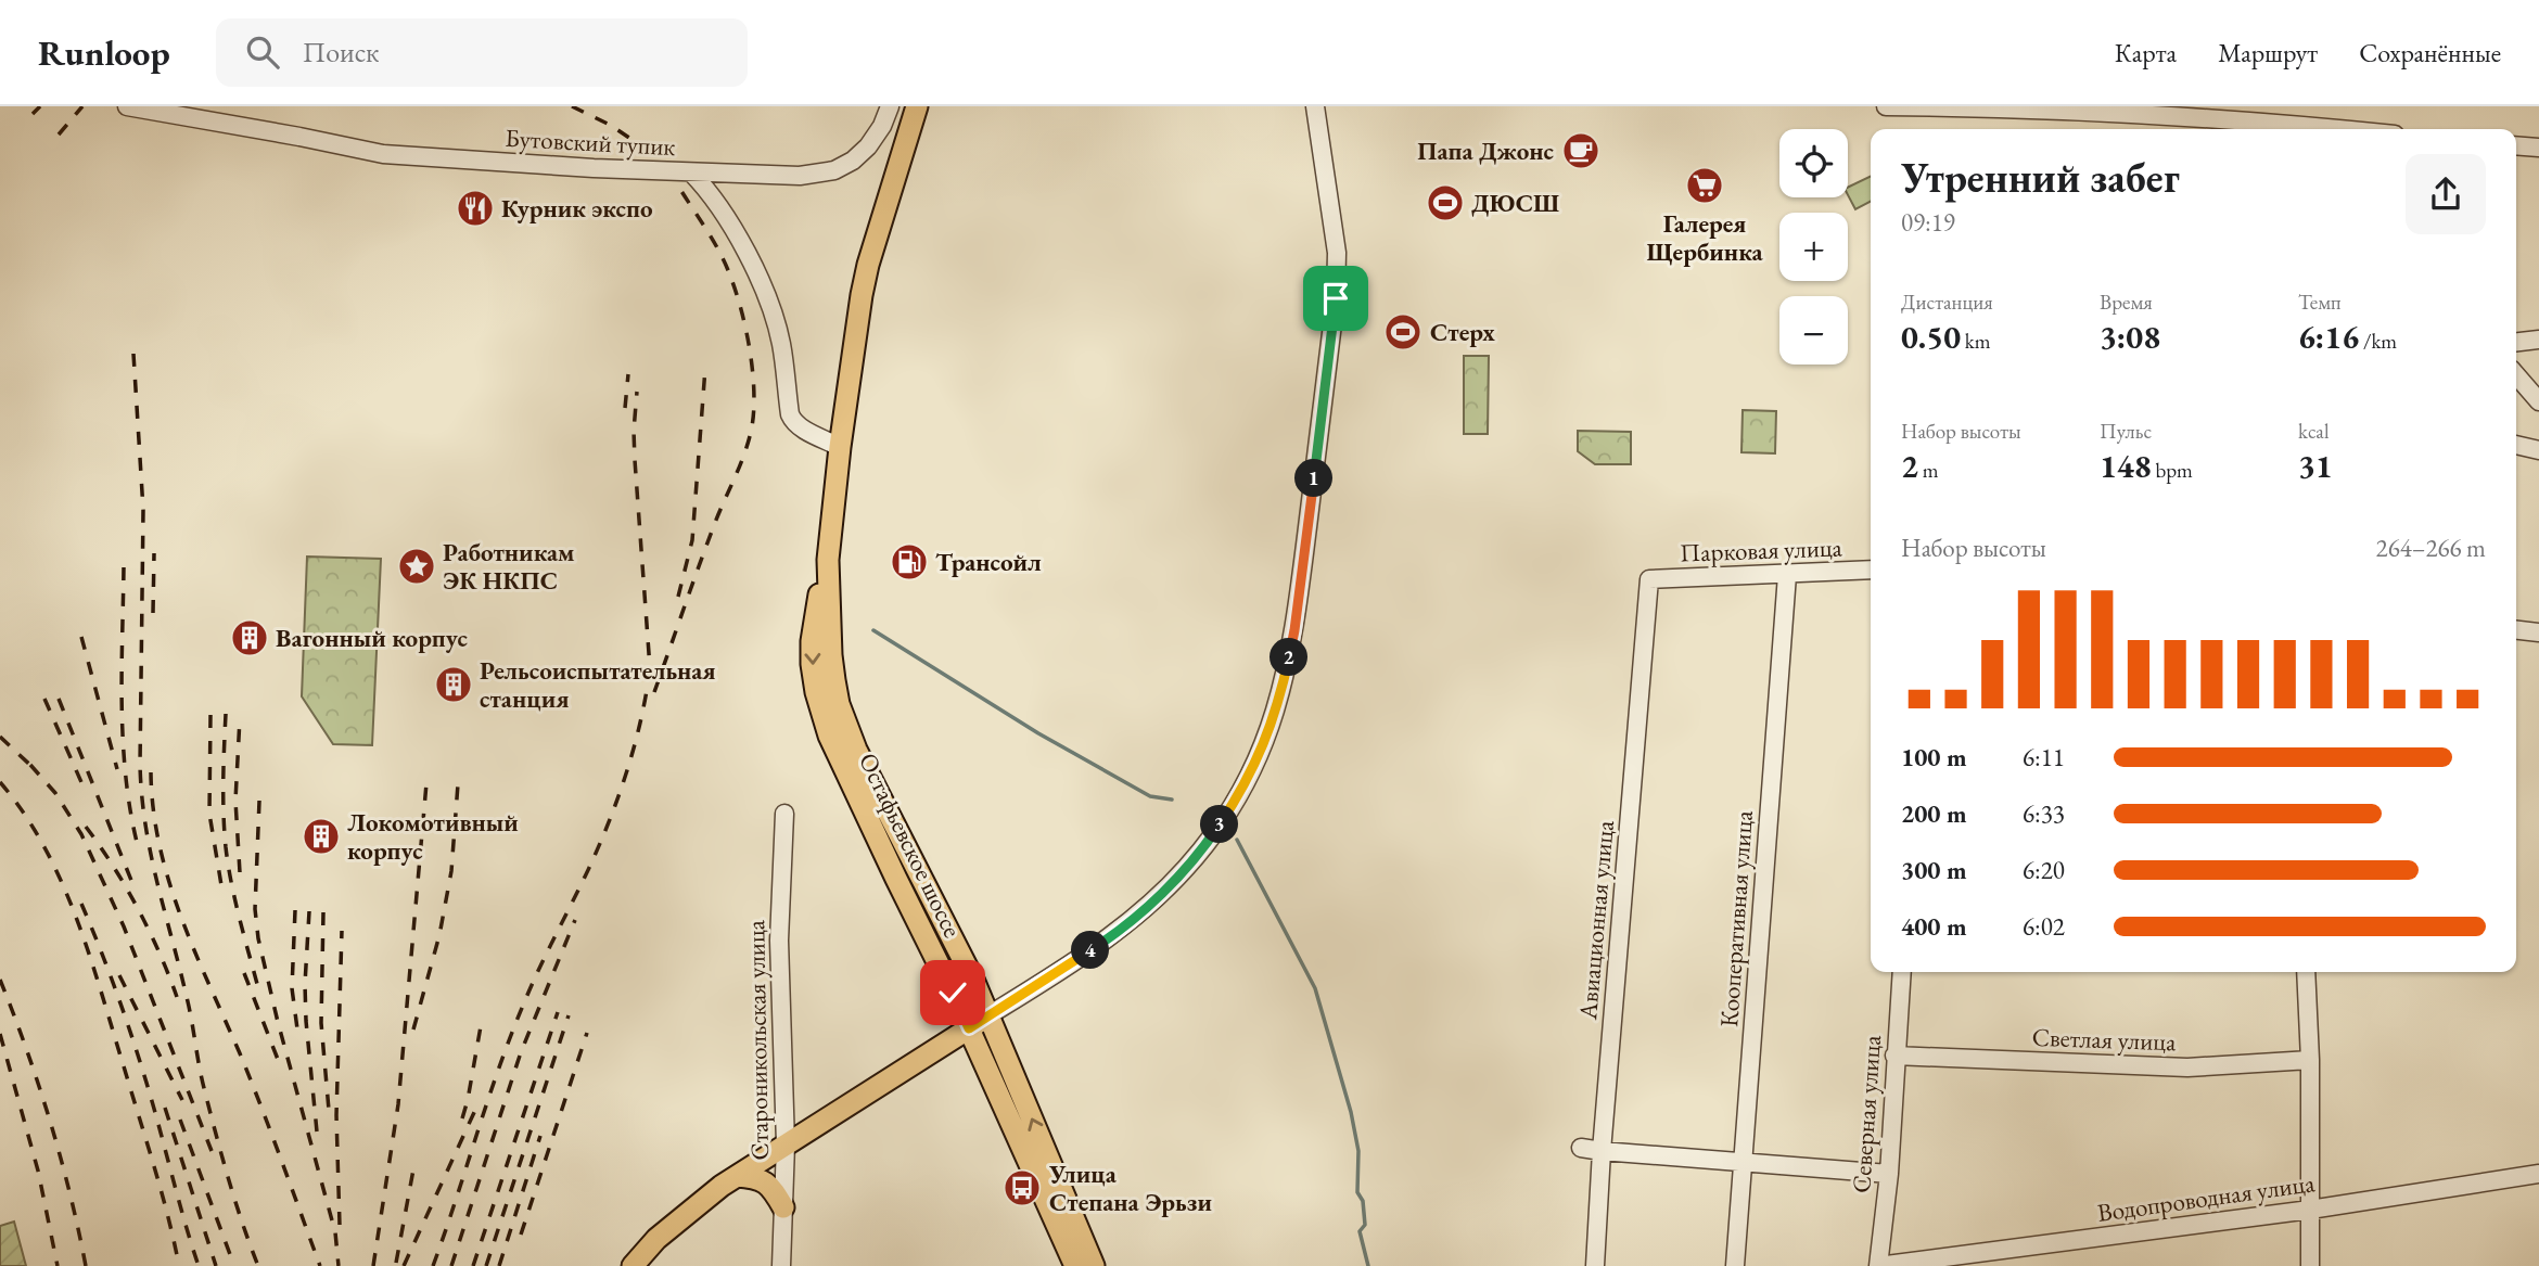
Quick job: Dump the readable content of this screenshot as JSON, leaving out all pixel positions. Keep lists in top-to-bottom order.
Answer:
{
  "streets": {
    "main road": ["Остафьевское шоссе"],
    "street": [
      "Бутовский тупик",
      "Парковая улица",
      "Кооперативная улица",
      "Авиационная улица",
      "Светлая улица",
      "Староникольская улица",
      "Северная улица",
      "Водопроводная улица"
    ]
  },
  "crossings": [
    ["Парковая улица", "Кооперативная улица"],
    ["Парковая улица", "Авиационная улица"],
    ["Светлая улица", "Северная улица"],
    ["Северная улица", "Водопроводная улица"]
  ],
  "places": {
    "cafe": ["Папа Джонс"],
    "supermarket": ["Галерея Щербинка"],
    "sports": ["ДЮСШ", "Стерх"],
    "restaurant": ["Курник экспо"],
    "fuel station": ["Трансойл"],
    "place": ["Работникам ЭК НКПС"],
    "building": ["Вагонный корпус", "Рельсоиспытательная станция", "Локомотивный корпус"],
    "bus stop": ["Улица Степана Эрьзи"]
  },
  "page": {
    "header": "Runloop",
    "search": "Поиск",
    "nav": ["Карта", "Маршрут", "Сохранённые"],
    "map_buttons": ["+", "−"],
    "heading": ["Утренний забег", "09:19"],
    "stats": [
      ["Дистанция", "0.50 km"],
      ["Время", "3:08"],
      ["Темп", "6:16 /km"],
      ["Набор высоты", "2 m"],
      ["Пульс", "148 bpm"],
      ["kcal", "31"]
    ],
    "pins": [
      "1",
      "2",
      "3",
      "4"
    ],
    "chart": ["Набор высоты", "264–266 m"],
    "list": [
      {
        "name": "100 m",
        "note": "6:11"
      },
      {
        "name": "200 m",
        "note": "6:33"
      },
      {
        "name": "300 m",
        "note": "6:20"
      },
      {
        "name": "400 m",
        "note": "6:02"
      }
    ]
  }
}
